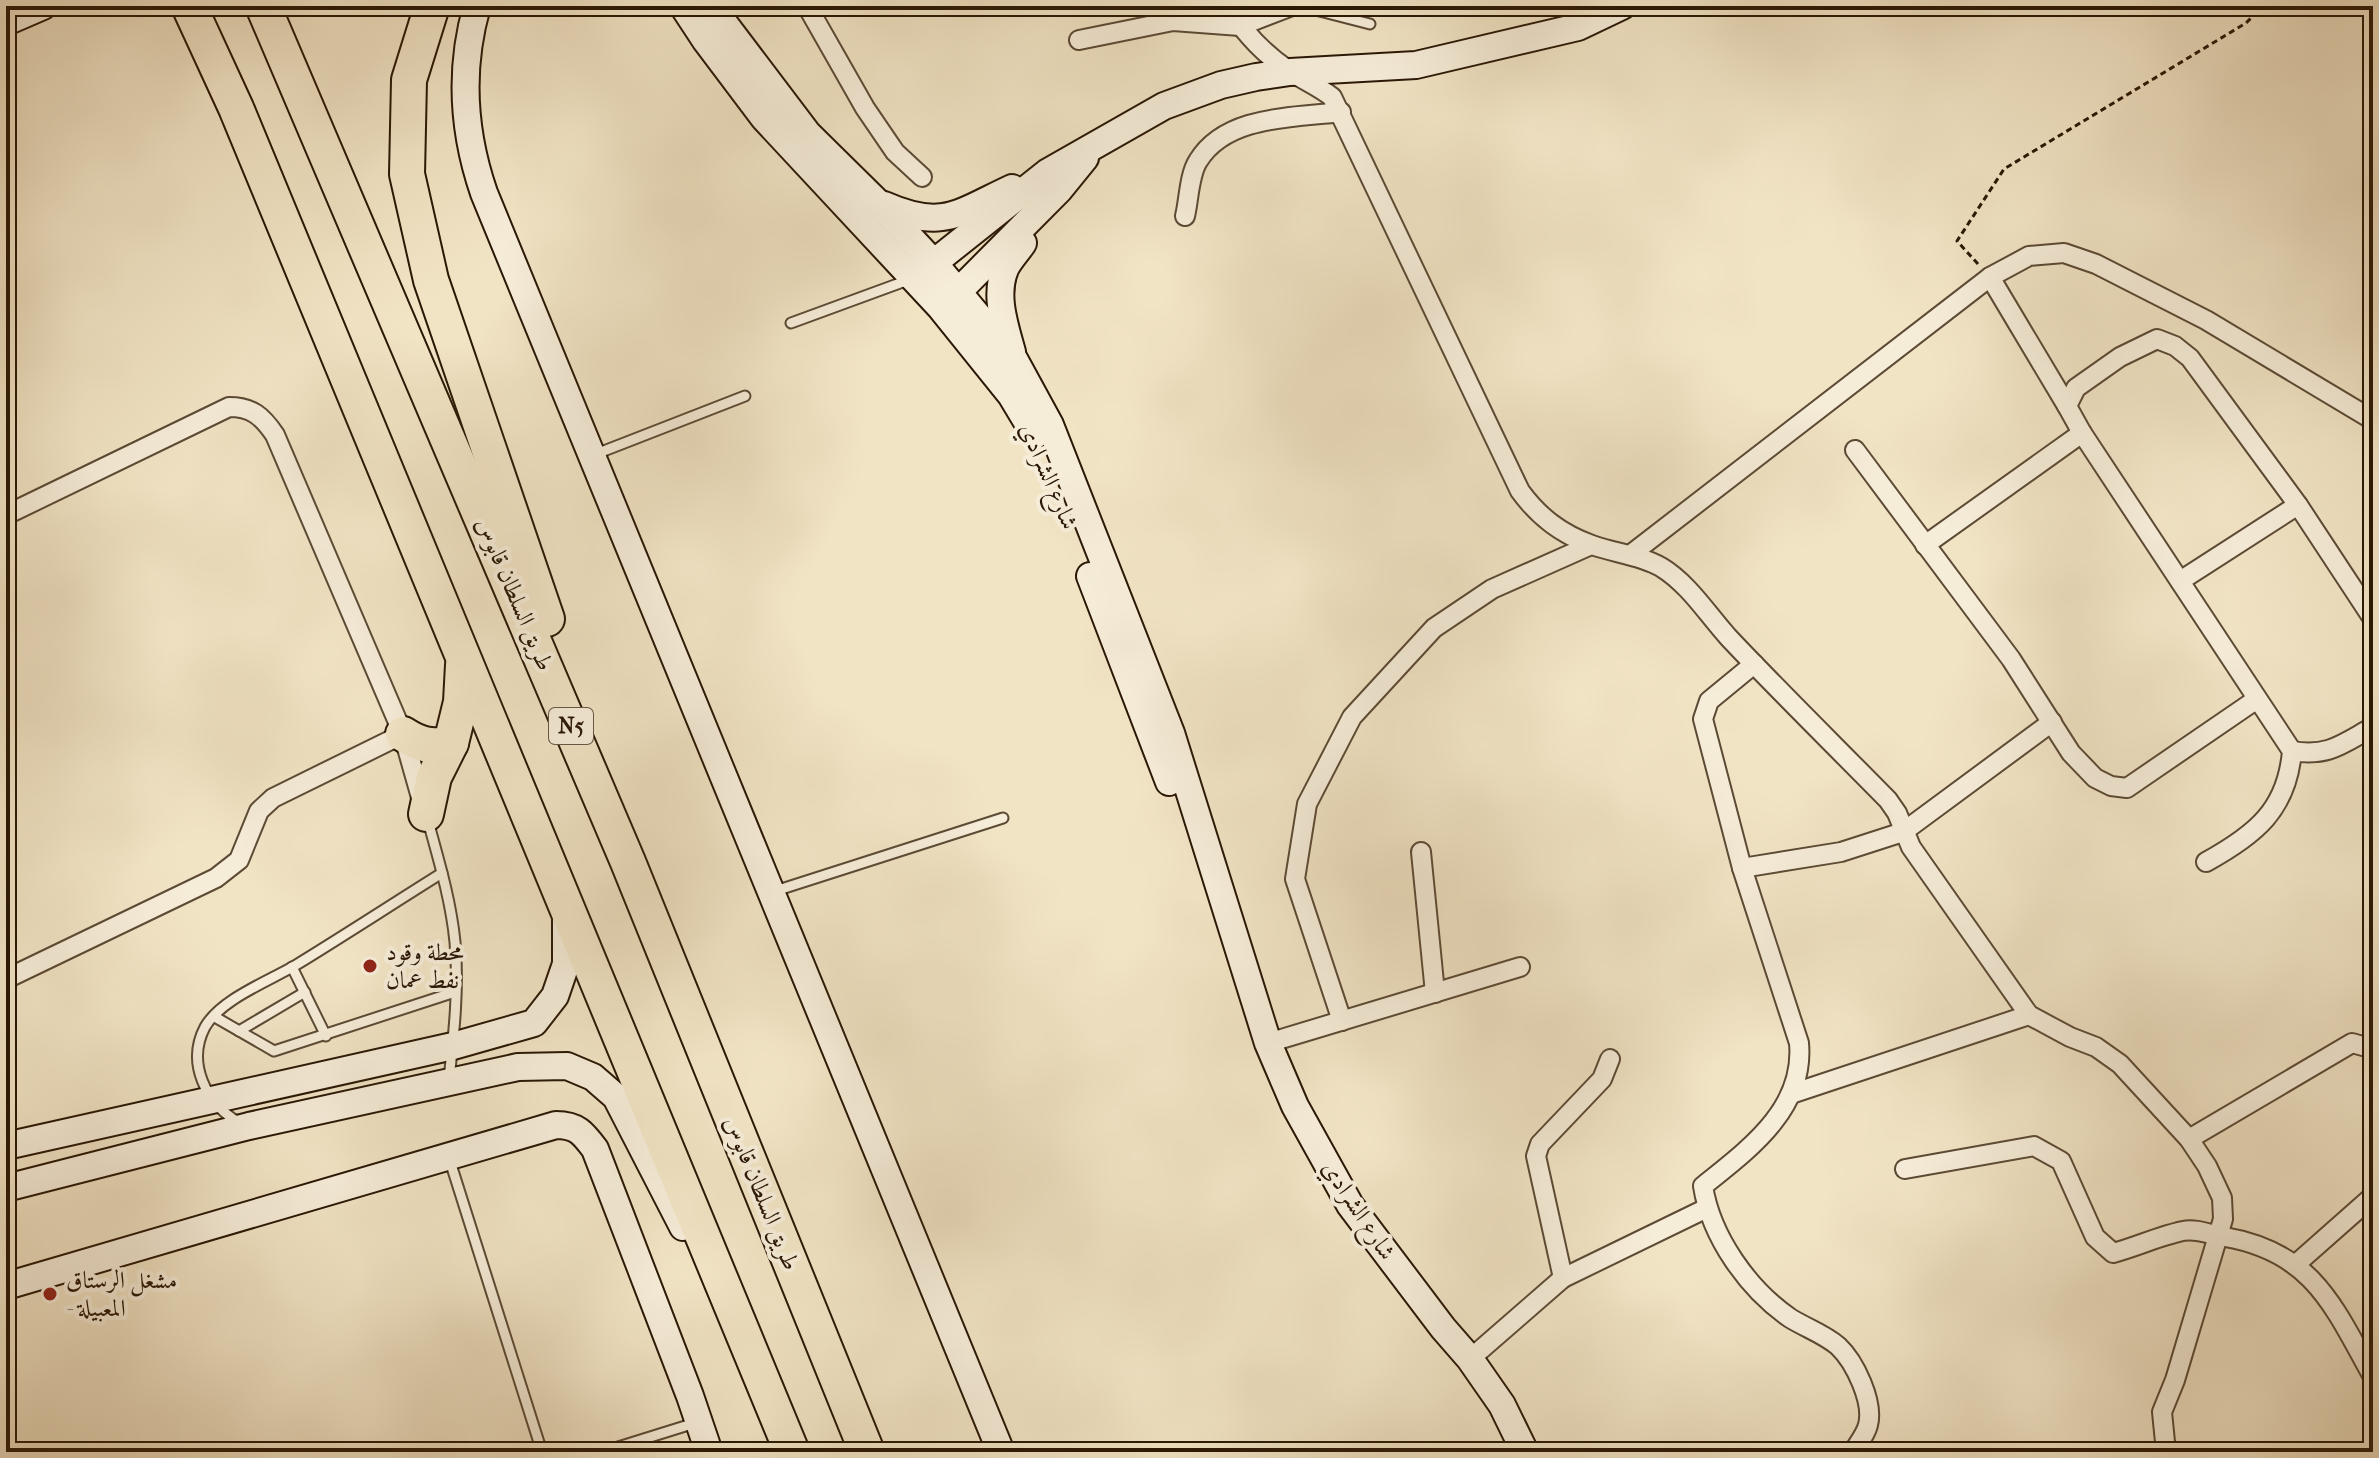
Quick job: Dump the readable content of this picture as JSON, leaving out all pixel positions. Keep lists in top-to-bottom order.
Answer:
{
  "streets": {
    "highway": ["طريق السلطان قابوس", "N5"],
    "street": ["شارع الشرادي"]
  },
  "places": ["محطة وقود نفط عمان", "مشغل الرستاق - المعبيلة"]
}
